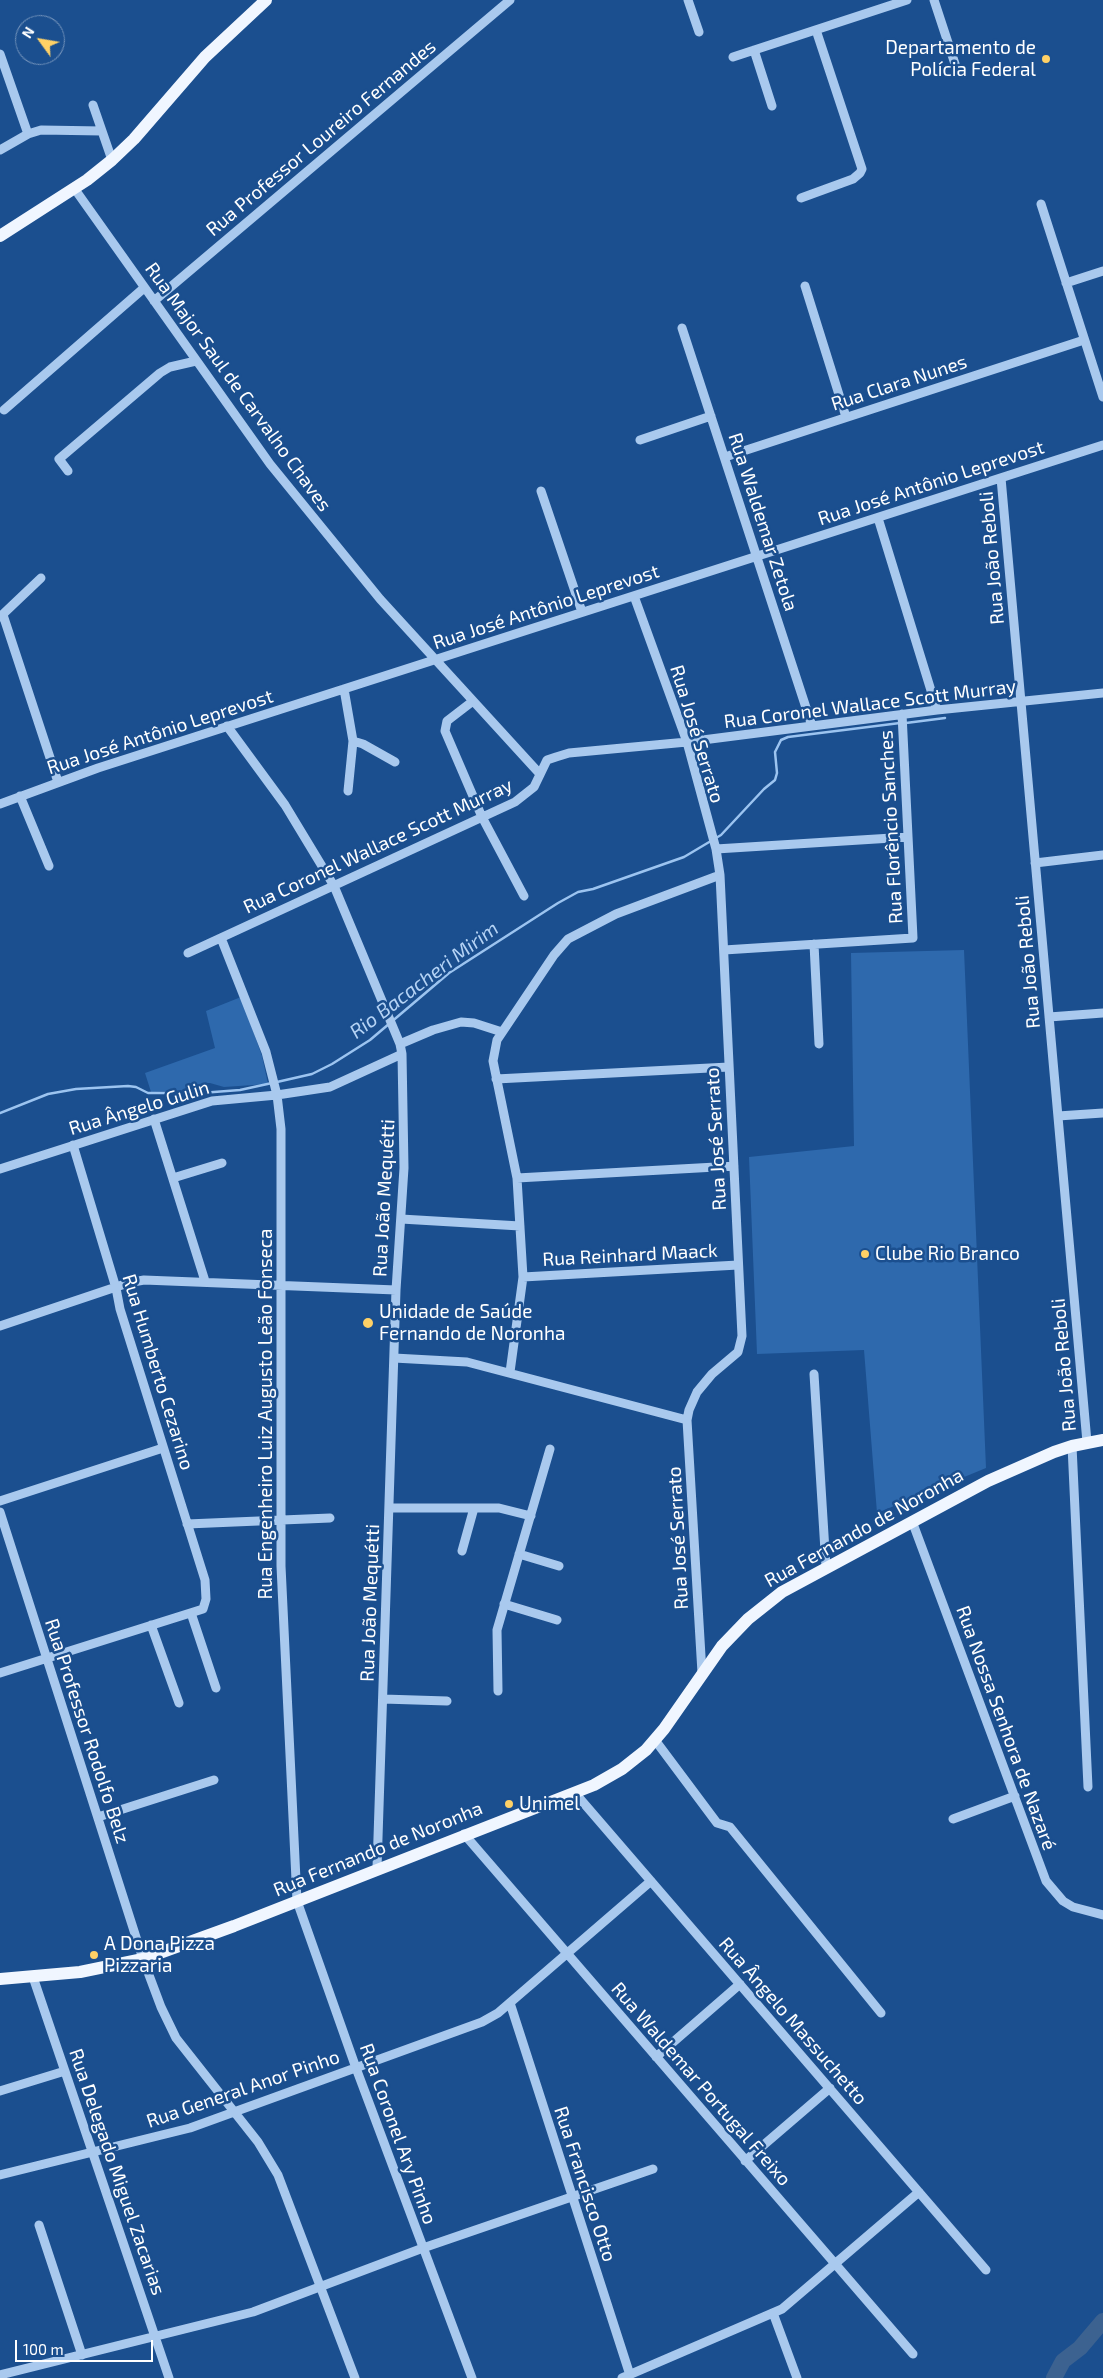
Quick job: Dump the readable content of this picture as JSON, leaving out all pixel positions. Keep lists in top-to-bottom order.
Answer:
{
  "streets": {
    "main road": ["Rua Fernando de Noronha"],
    "street": [
      "Rua Professor Loureiro Fernandes",
      "Rua Clara Nunes",
      "Rua Major Saul de Carvalho Chaves",
      "Rua José Antônio Leprevost",
      "Rua Waldemar Zetola",
      "Rua João Reboli",
      "Rua Coronel Wallace Scott Murray",
      "Rua José Serrato",
      "Rua Florêncio Sanches",
      "Rua Ângelo Gulin",
      "Rua João Mequétti",
      "Rua Reinhard Maack",
      "Rua Humberto Cezarino",
      "Rua Engenheiro Luiz Augusto Leão Fonseca",
      "Rua Nossa Senhora de Nazaré",
      "Rua Professor Rodolfo Belz",
      "Rua Ângelo Massuchetto",
      "Rua Waldemar Portugal Freixo",
      "Rua General Anor Pinho",
      "Rua Coronel Ary Pinho",
      "Rua Delegado Miguel Zacarias",
      "Rua Francisco Otto"
    ]
  },
  "crossings": [
    ["Rua Professor Loureiro Fernandes", "Rua Major Saul de Carvalho Chaves"],
    ["Rua Clara Nunes", "Rua Waldemar Zetola"],
    ["Rua Major Saul de Carvalho Chaves", "Rua José Antônio Leprevost"],
    ["Rua Major Saul de Carvalho Chaves", "Rua Coronel Wallace Scott Murray"],
    ["Rua José Antônio Leprevost", "Rua Waldemar Zetola"],
    ["Rua José Antônio Leprevost", "Rua João Reboli"],
    ["Rua José Antônio Leprevost", "Rua José Serrato"],
    ["Rua José Antônio Leprevost", "Rua João Mequétti"],
    ["Rua Waldemar Zetola", "Rua Coronel Wallace Scott Murray"],
    ["Rua João Reboli", "Rua Coronel Wallace Scott Murray"],
    ["Rua João Reboli", "Rua Fernando de Noronha"],
    ["Rua Coronel Wallace Scott Murray", "Rua José Serrato"],
    ["Rua Coronel Wallace Scott Murray", "Rua Florêncio Sanches"],
    ["Rua Coronel Wallace Scott Murray", "Rua João Mequétti"],
    ["Rua Coronel Wallace Scott Murray", "Rua Engenheiro Luiz Augusto Leão Fonseca"],
    ["Rua José Serrato", "Rua Reinhard Maack"],
    ["Rua José Serrato", "Rua Fernando de Noronha"],
    ["Rua Ângelo Gulin", "Rua João Mequétti"],
    ["Rua Ângelo Gulin", "Rua Humberto Cezarino"],
    ["Rua Ângelo Gulin", "Rua Engenheiro Luiz Augusto Leão Fonseca"],
    ["Rua João Mequétti", "Rua Fernando de Noronha"],
    ["Rua Engenheiro Luiz Augusto Leão Fonseca", "Rua Fernando de Noronha"],
    ["Rua Engenheiro Luiz Augusto Leão Fonseca", "Rua Coronel Ary Pinho"],
    ["Rua Fernando de Noronha", "Rua Nossa Senhora de Nazaré"],
    ["Rua Fernando de Noronha", "Rua Professor Rodolfo Belz"],
    ["Rua Fernando de Noronha", "Rua Ângelo Massuchetto"],
    ["Rua Fernando de Noronha", "Rua Waldemar Portugal Freixo"],
    ["Rua Fernando de Noronha", "Rua Coronel Ary Pinho"],
    ["Rua Fernando de Noronha", "Rua Delegado Miguel Zacarias"],
    ["Rua Professor Rodolfo Belz", "Rua General Anor Pinho"],
    ["Rua Ângelo Massuchetto", "Rua General Anor Pinho"],
    ["Rua Waldemar Portugal Freixo", "Rua General Anor Pinho"],
    ["Rua General Anor Pinho", "Rua Coronel Ary Pinho"],
    ["Rua General Anor Pinho", "Rua Delegado Miguel Zacarias"],
    ["Rua General Anor Pinho", "Rua Francisco Otto"]
  ],
  "water": ["Rio Bacacheri Mirim"],
  "places": [
    "Departamento de Polícia Federal",
    "Clube Rio Branco",
    "Unidade de Saúde Fernando de Noronha",
    "Unimel",
    "A Dona Pizza Pizzaria"
  ],
  "scale_bar": "100 m",
  "north": "top left"
}
